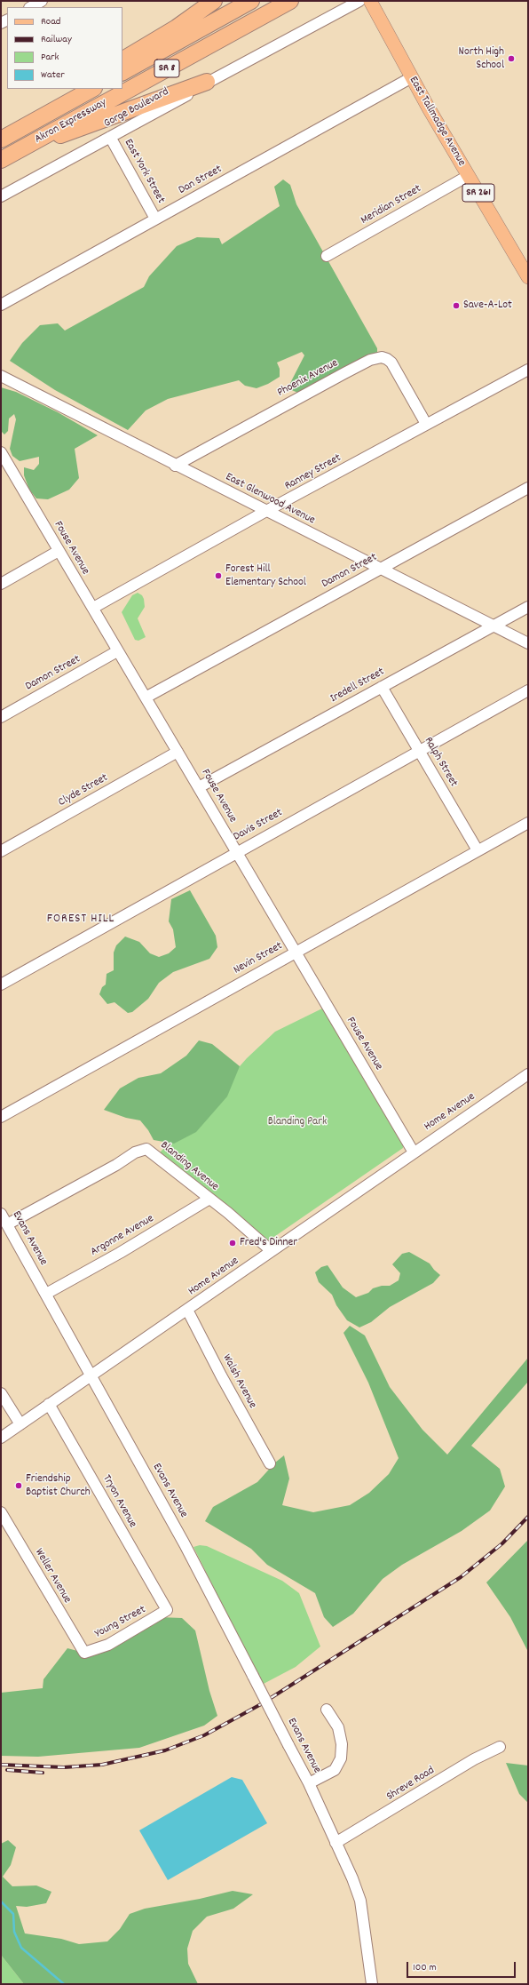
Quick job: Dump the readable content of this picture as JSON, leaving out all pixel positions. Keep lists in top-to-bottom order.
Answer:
{
  "streets": {
    "highway": ["SR 8", "Akron Expressway"],
    "main road": ["East Tallmadge Avenue", "SR 261"],
    "street": [
      "Gorge Boulevard",
      "East York Street",
      "Dan Street",
      "Meridian Street",
      "Phoenix Avenue",
      "Ranney Street",
      "East Glenwood Avenue",
      "Fouse Avenue",
      "Damon Street",
      "Iredell Street",
      "Ralph Street",
      "Clyde Street",
      "Davis Street",
      "Nevin Street",
      "Home Avenue",
      "Blanding Avenue",
      "Argonne Avenue",
      "Evans Avenue",
      "Walsh Avenue",
      "Tryon Avenue",
      "Weller Avenue",
      "Young Street",
      "Shreve Road"
    ]
  },
  "crossings": [
    ["Gorge Boulevard", "East York Street"],
    ["East Tallmadge Avenue", "Dan Street"],
    ["East Tallmadge Avenue", "Meridian Street"],
    ["East York Street", "Dan Street"],
    ["Phoenix Avenue", "Ranney Street"],
    ["Phoenix Avenue", "East Glenwood Avenue"],
    ["Ranney Street", "East Glenwood Avenue"],
    ["Ranney Street", "Fouse Avenue"],
    ["East Glenwood Avenue", "Damon Street"],
    ["East Glenwood Avenue", "Iredell Street"],
    ["Fouse Avenue", "Damon Street"],
    ["Fouse Avenue", "Iredell Street"],
    ["Fouse Avenue", "Clyde Street"],
    ["Fouse Avenue", "Davis Street"],
    ["Fouse Avenue", "Nevin Street"],
    ["Fouse Avenue", "Home Avenue"],
    ["Iredell Street", "Ralph Street"],
    ["Ralph Street", "Davis Street"],
    ["Ralph Street", "Nevin Street"],
    ["Home Avenue", "Blanding Avenue"],
    ["Home Avenue", "Evans Avenue"],
    ["Home Avenue", "Walsh Avenue"],
    ["Home Avenue", "Tryon Avenue"],
    ["Blanding Avenue", "Argonne Avenue"],
    ["Blanding Avenue", "Evans Avenue"],
    ["Argonne Avenue", "Evans Avenue"],
    ["Evans Avenue", "Shreve Road"],
    ["Tryon Avenue", "Young Street"],
    ["Weller Avenue", "Young Street"]
  ],
  "districts": ["FOREST HILL"],
  "parks": ["Blanding Park"],
  "places": [
    "North High School",
    "Save-A-Lot",
    "Forest Hill Elementary School",
    "Fred's Dinner",
    "Friendship Baptist Church"
  ],
  "legend": [
    "Road",
    "Railway",
    "Park",
    "Water"
  ],
  "scale_bar": "100 m"
}
